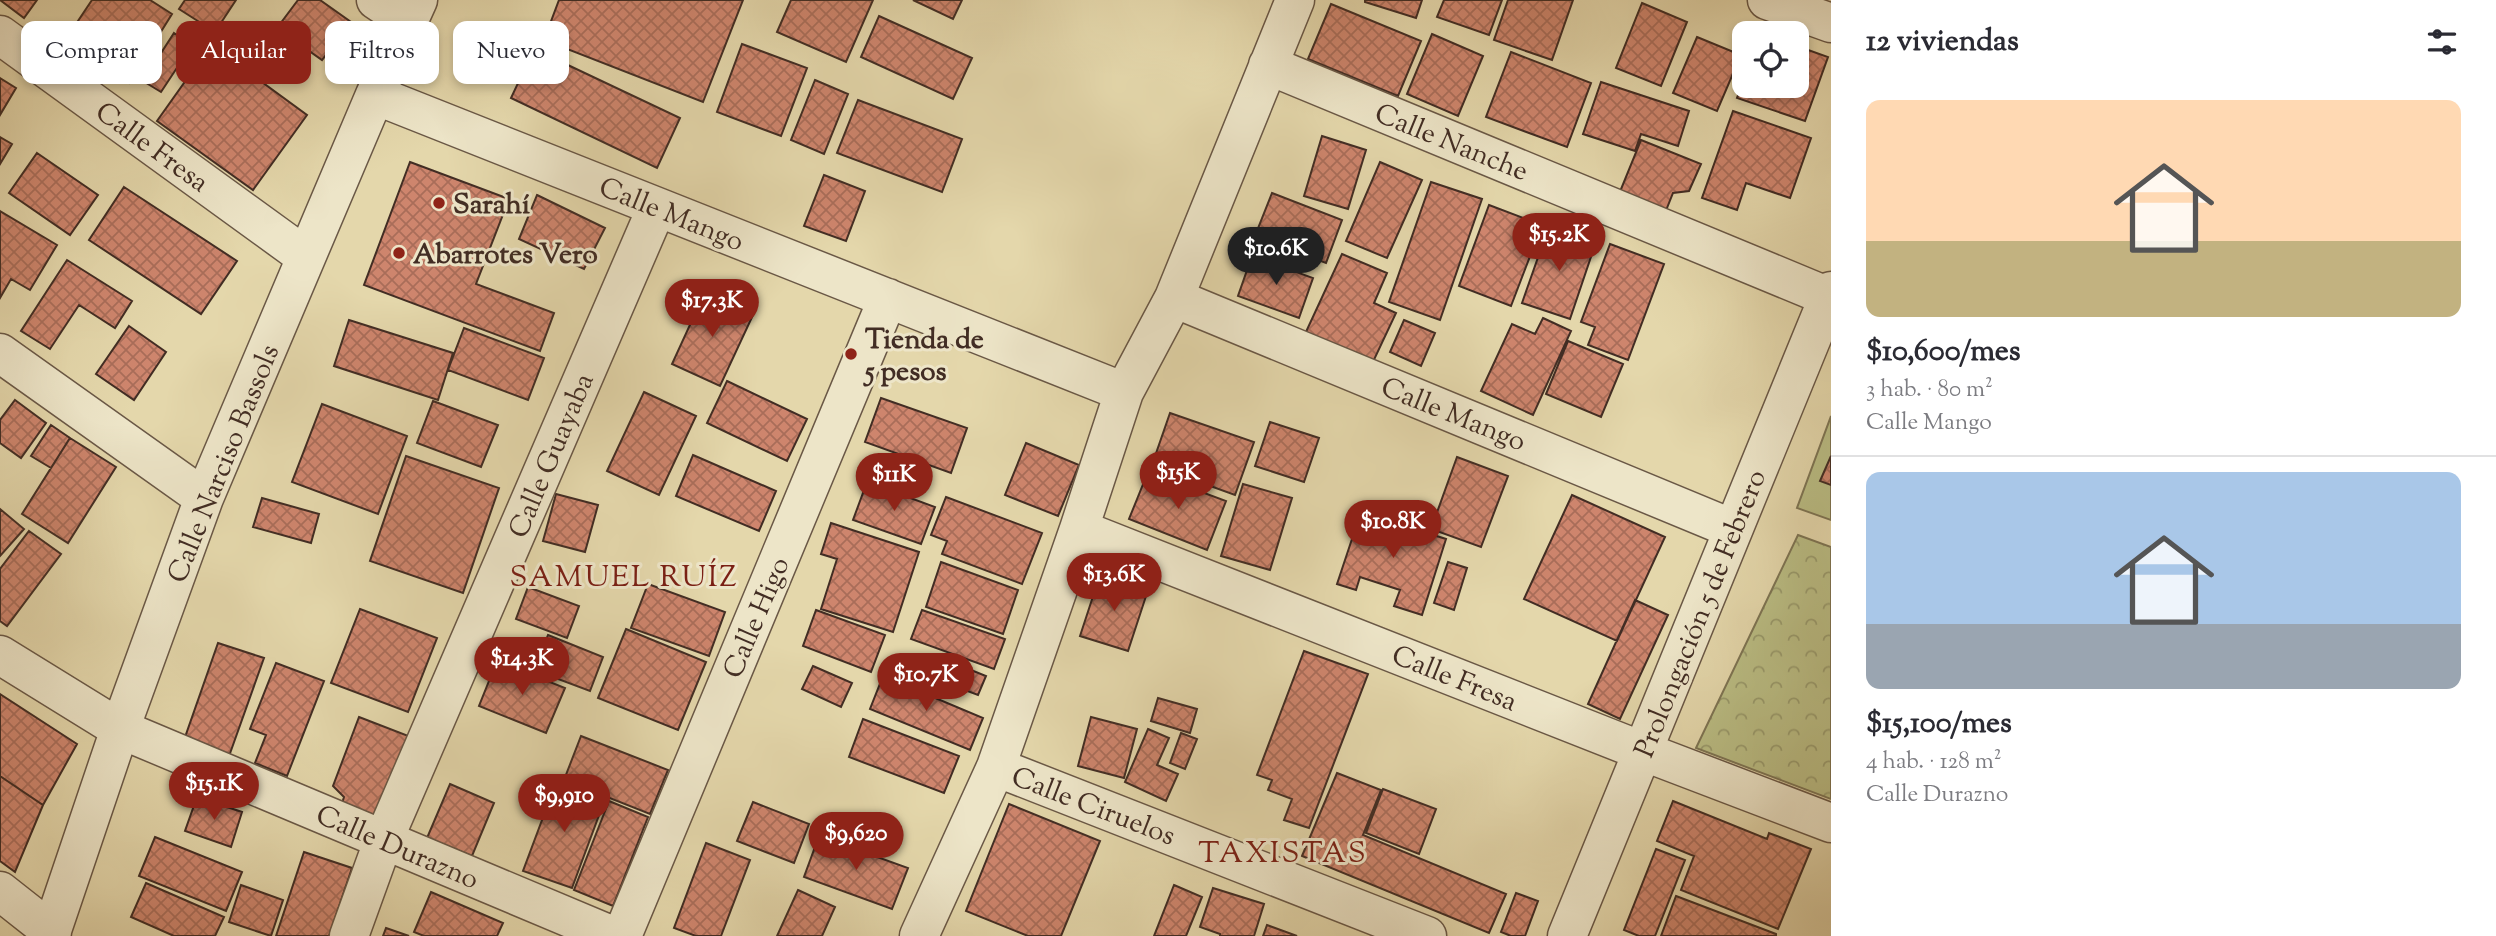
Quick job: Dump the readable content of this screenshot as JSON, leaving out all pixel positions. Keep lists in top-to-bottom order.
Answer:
{
  "streets": {
    "street": [
      "Calle Nanche",
      "Calle Fresa",
      "Calle Mango",
      "Calle Guayaba",
      "Calle Narciso Bassols",
      "Prolongación 5 de Febrero",
      "Calle Higo",
      "Calle Ciruelos",
      "Calle Durazno"
    ]
  },
  "crossings": [
    ["Calle Nanche", "Prolongación 5 de Febrero"],
    ["Calle Fresa", "Calle Narciso Bassols"],
    ["Calle Fresa", "Prolongación 5 de Febrero"],
    ["Calle Mango", "Calle Guayaba"],
    ["Calle Mango", "Calle Narciso Bassols"],
    ["Calle Mango", "Prolongación 5 de Febrero"],
    ["Calle Mango", "Calle Higo"],
    ["Calle Guayaba", "Calle Durazno"],
    ["Calle Narciso Bassols", "Calle Durazno"]
  ],
  "districts": ["SAMUEL RUÍZ", "TAXISTAS"],
  "places": ["Sarahí", "Abarrotes Vero", "Tienda de 5 pesos"],
  "page": {
    "heading": "12 viviendas",
    "chip": [
      "Comprar",
      "Alquilar",
      "Filtros",
      "Nuevo"
    ],
    "list": [
      {
        "name": "$10,600/mes",
        "note": "3 hab. · 80 m² · Calle Mango"
      },
      {
        "name": "$15,100/mes",
        "note": "4 hab. · 128 m² · Calle Durazno"
      }
    ],
    "price": [
      "$15.2K",
      "$10.6K",
      "$17.3K",
      "$15K",
      "$11K",
      "$10.8K",
      "$13.6K",
      "$14.3K",
      "$10.7K",
      "$15.1K",
      "$9,910",
      "$9,620"
    ]
  }
}
